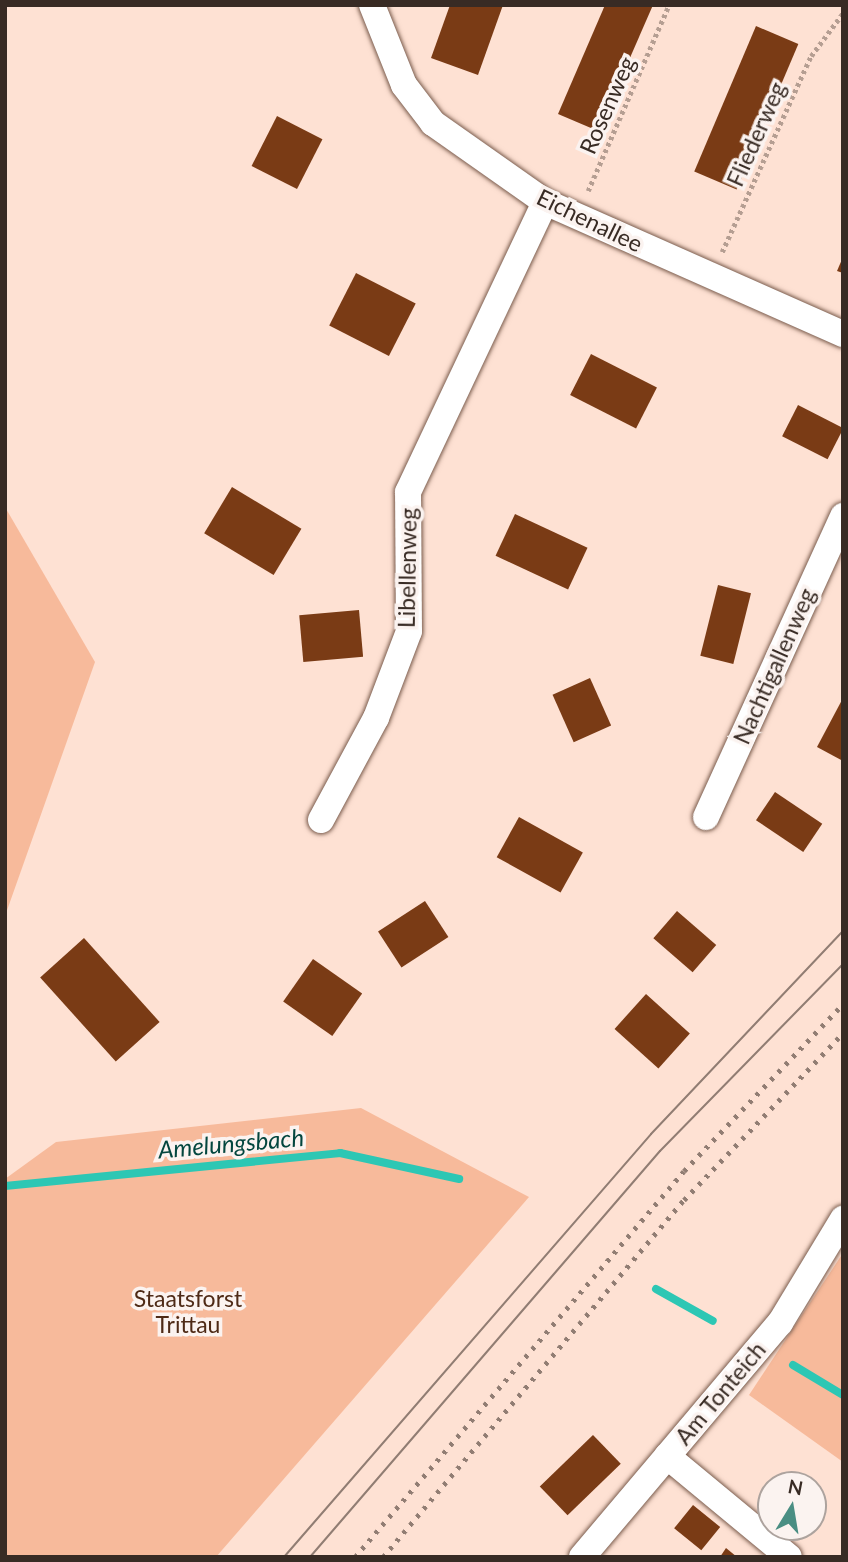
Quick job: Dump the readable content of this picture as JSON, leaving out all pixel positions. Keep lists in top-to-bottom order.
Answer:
{
  "streets": {
    "street": [
      "Eichenallee",
      "Libellenweg",
      "Nachtigallenweg",
      "Am Tonteich"
    ],
    "path": ["Rosenweg", "Fliederweg"]
  },
  "crossings": [
    ["Rosenweg", "Eichenallee"],
    ["Fliederweg", "Eichenallee"],
    ["Eichenallee", "Libellenweg"]
  ],
  "water": ["Amelungsbach"],
  "parks": ["Staatsforst Trittau"],
  "north": "top"
}
